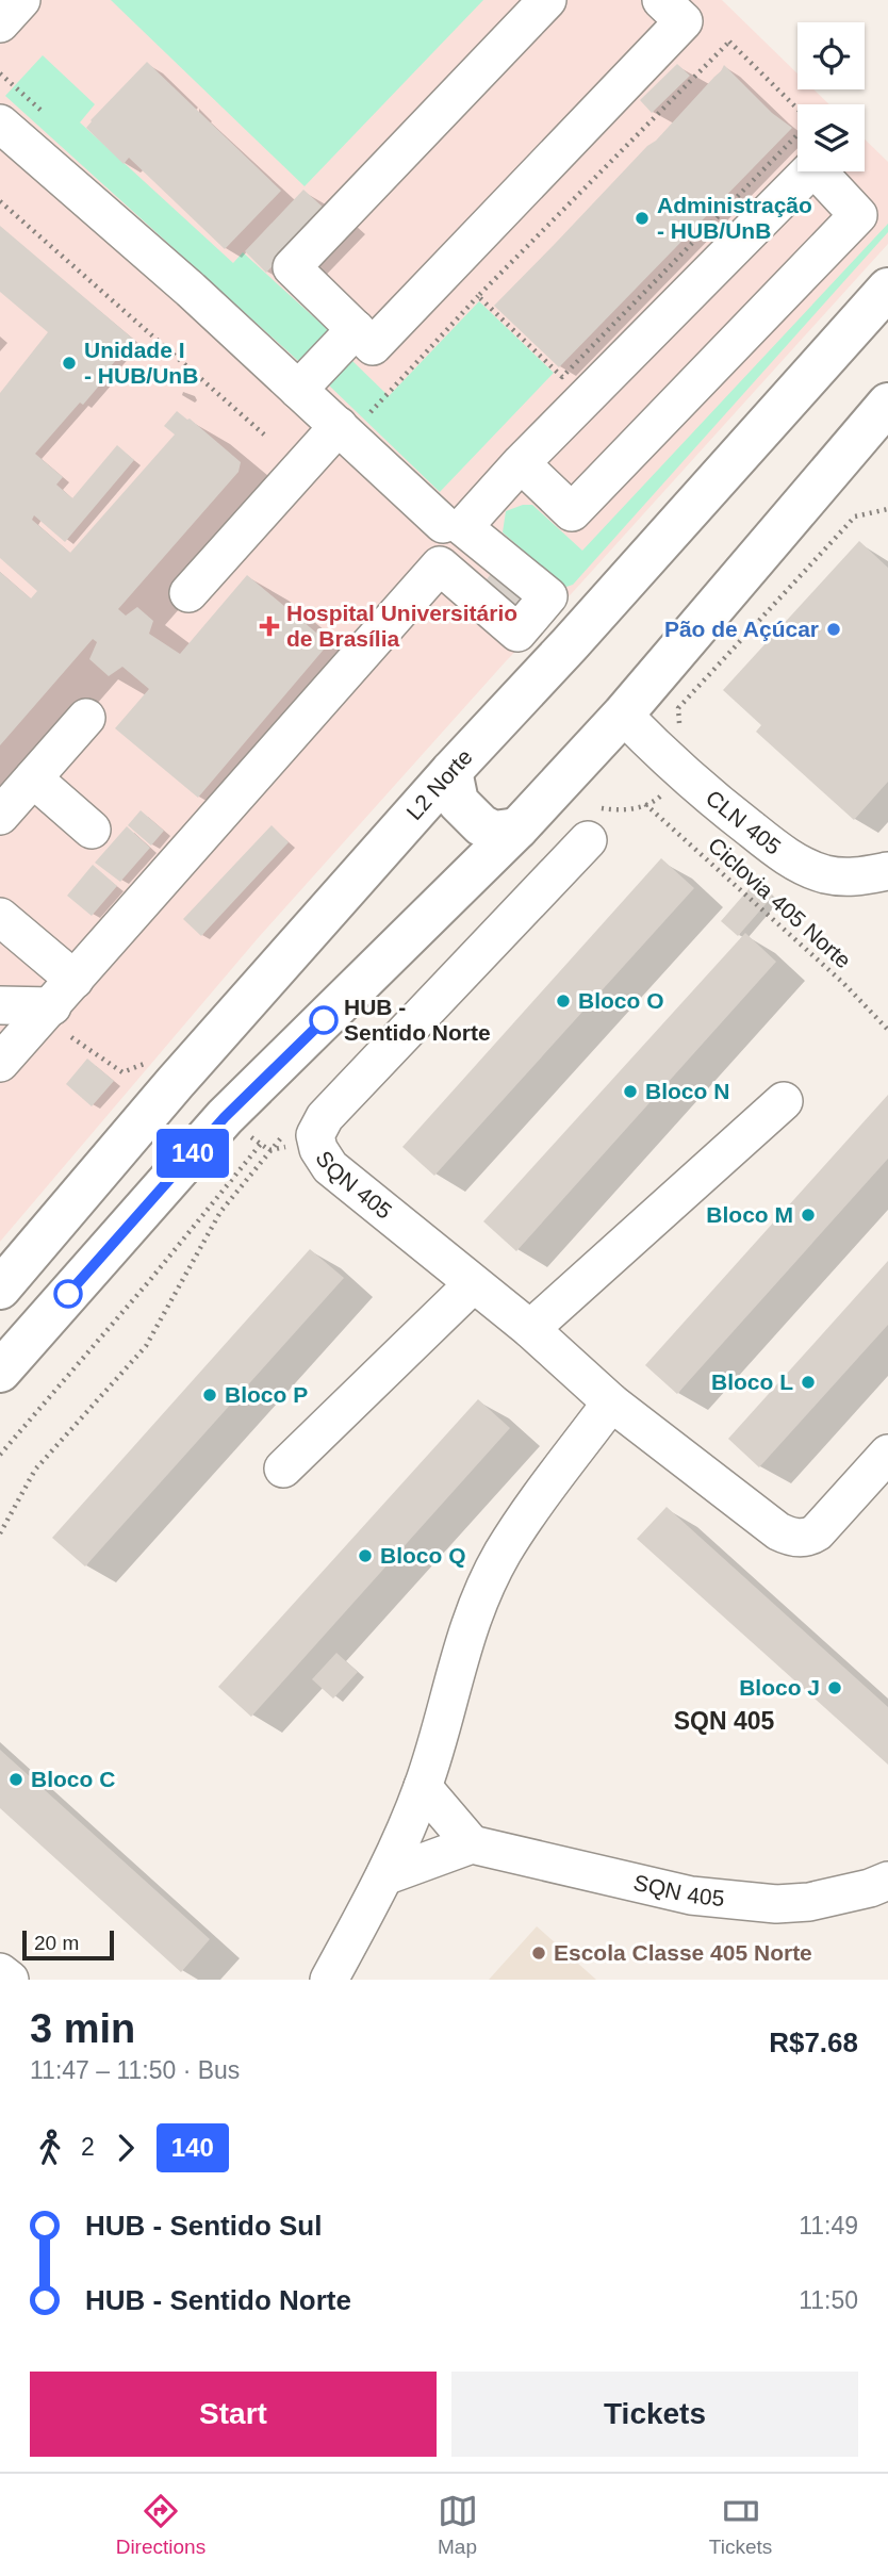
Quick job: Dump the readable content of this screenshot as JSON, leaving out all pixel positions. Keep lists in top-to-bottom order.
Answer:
{
  "streets": {
    "main road": ["L2 Norte"],
    "street": ["CLN 405", "SQN 405"],
    "path": ["Ciclovia 405 Norte"]
  },
  "districts": ["SQN 405"],
  "places": {
    "other": [
      "Administração - HUB/UnB",
      "Unidade I - HUB/UnB",
      "Pão de Açúcar",
      "Bloco O",
      "HUB - Sentido Norte",
      "Bloco N",
      "Bloco M",
      "Bloco L",
      "Bloco P",
      "Bloco Q",
      "Bloco J",
      "Bloco C",
      "Escola Classe 405 Norte"
    ],
    "health": ["Hospital Universitário de Brasília"]
  },
  "lines": ["bus line 140"],
  "scale_bar": "20 m",
  "page": {
    "on_map": "140",
    "scale": "20 m",
    "heading": ["3 min", "11:47 – 11:50 · Bus", "R$7.68"],
    "legs": ["2", "140"],
    "list": [
      {
        "name": "HUB - Sentido Sul",
        "value": "11:49"
      },
      {
        "name": "HUB - Sentido Norte",
        "value": "11:50"
      }
    ],
    "buttons": ["Start", "Tickets"],
    "tabs": ["Directions", "Map", "Tickets"]
  }
}
